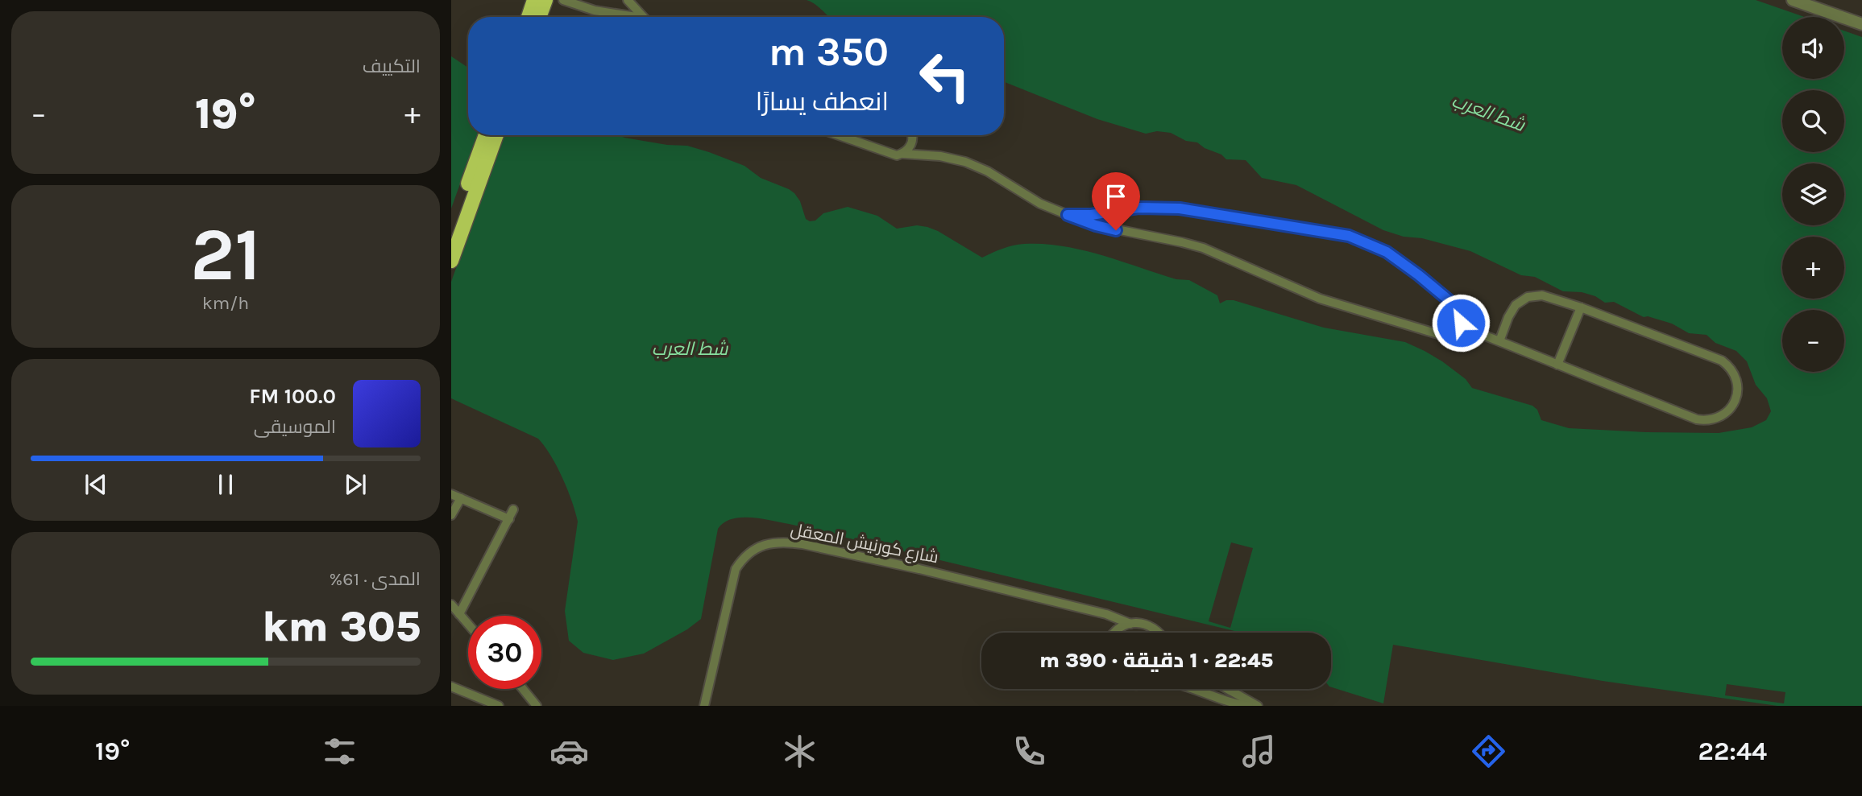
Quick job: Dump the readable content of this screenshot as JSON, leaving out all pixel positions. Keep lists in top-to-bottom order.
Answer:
{
  "streets": {
    "street": ["شارع كورنيش المعقل"]
  },
  "water": ["شط العرب"],
  "page": {
    "tile": [
      "التكييف",
      ["21", "km/h"],
      ["المدى · 61%", "305 km"]
    ],
    "map_buttons": ["+", "−"],
    "turn": ["350 m", "انعطف يسارًا"],
    "heat": ["−", "19°", "+"],
    "song": ["100.0 FM", "الموسيقى"],
    "limit": "30",
    "trip": "22:45 · 1 دقيقة · 390 m",
    "tabs": ["22:44", "19°"]
  }
}
